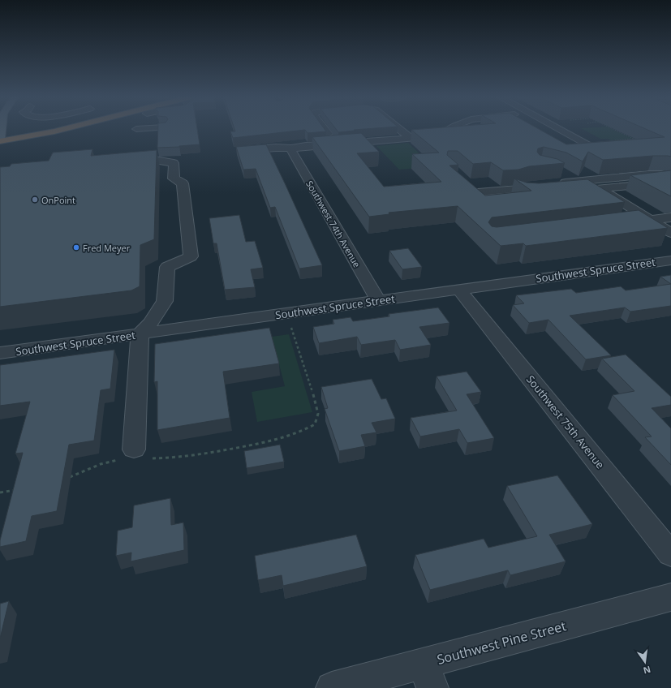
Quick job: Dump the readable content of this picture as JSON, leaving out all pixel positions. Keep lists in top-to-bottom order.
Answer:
{
  "streets": {
    "street": [
      "Southwest 74th Avenue",
      "Southwest Spruce Street",
      "Southwest 75th Avenue",
      "Southwest Pine Street"
    ]
  },
  "crossings": [
    ["Southwest 74th Avenue", "Southwest Spruce Street"],
    ["Southwest Spruce Street", "Southwest 75th Avenue"]
  ],
  "places": ["OnPoint", "Fred Meyer"],
  "north": "bottom"
}
